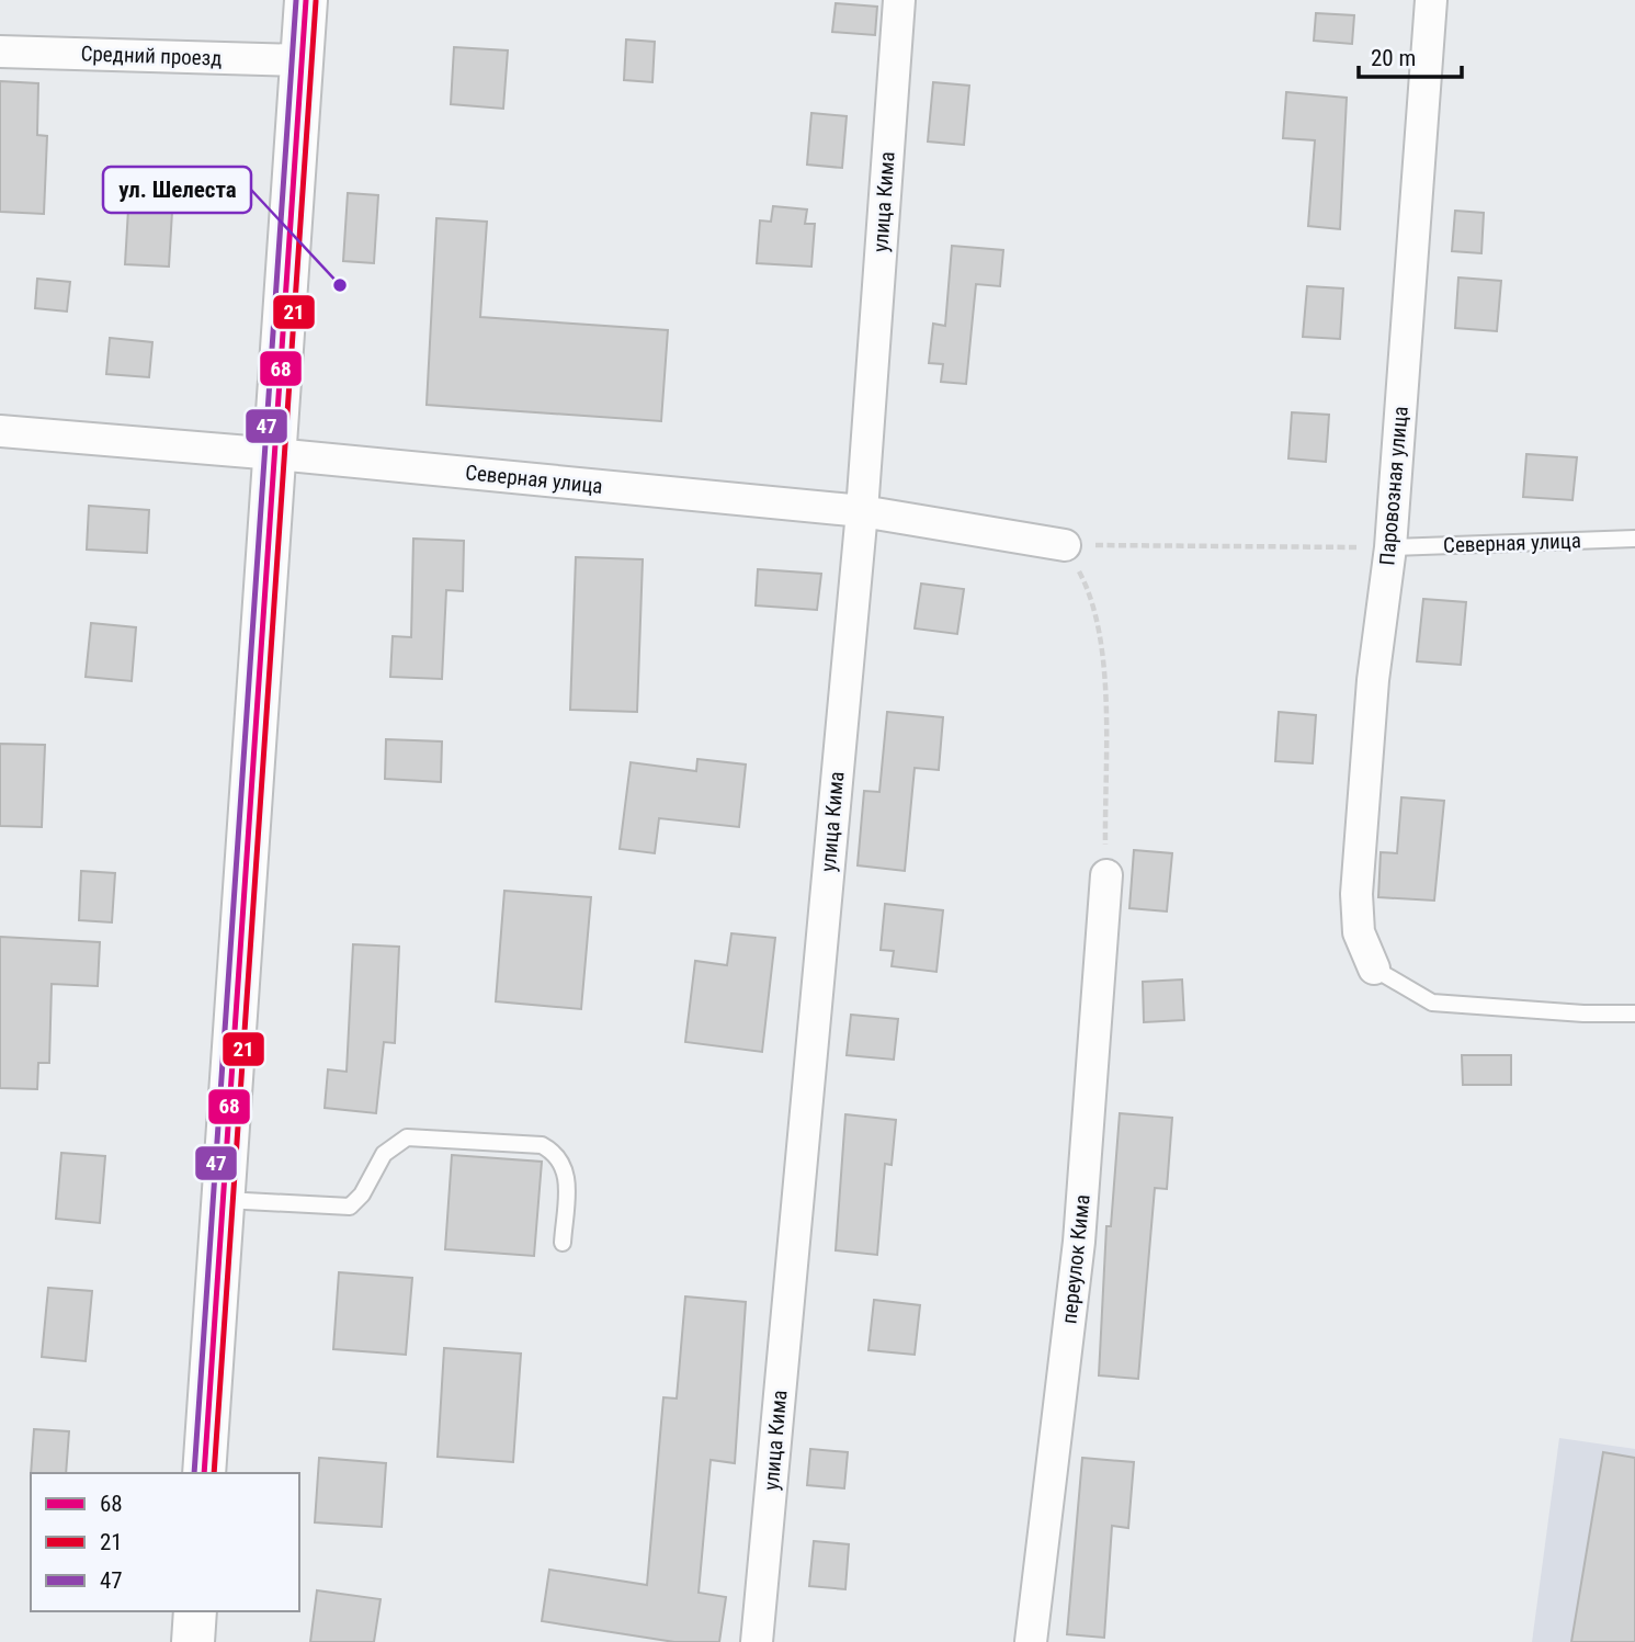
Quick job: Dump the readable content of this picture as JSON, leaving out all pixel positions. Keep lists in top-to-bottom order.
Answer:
{
  "streets": {
    "street": [
      "Средний проезд",
      "улица Кима",
      "Северная улица",
      "Паровозная улица",
      "переулок Кима"
    ]
  },
  "crossings": [
    ["улица Кима", "Северная улица"],
    ["Северная улица", "Паровозная улица"]
  ],
  "places": ["ул. Шелеста"],
  "lines": ["transit line 68", "transit line 47", "transit line 21"],
  "legend": ["68", "21", "47"],
  "scale_bar": "20 m"
}
